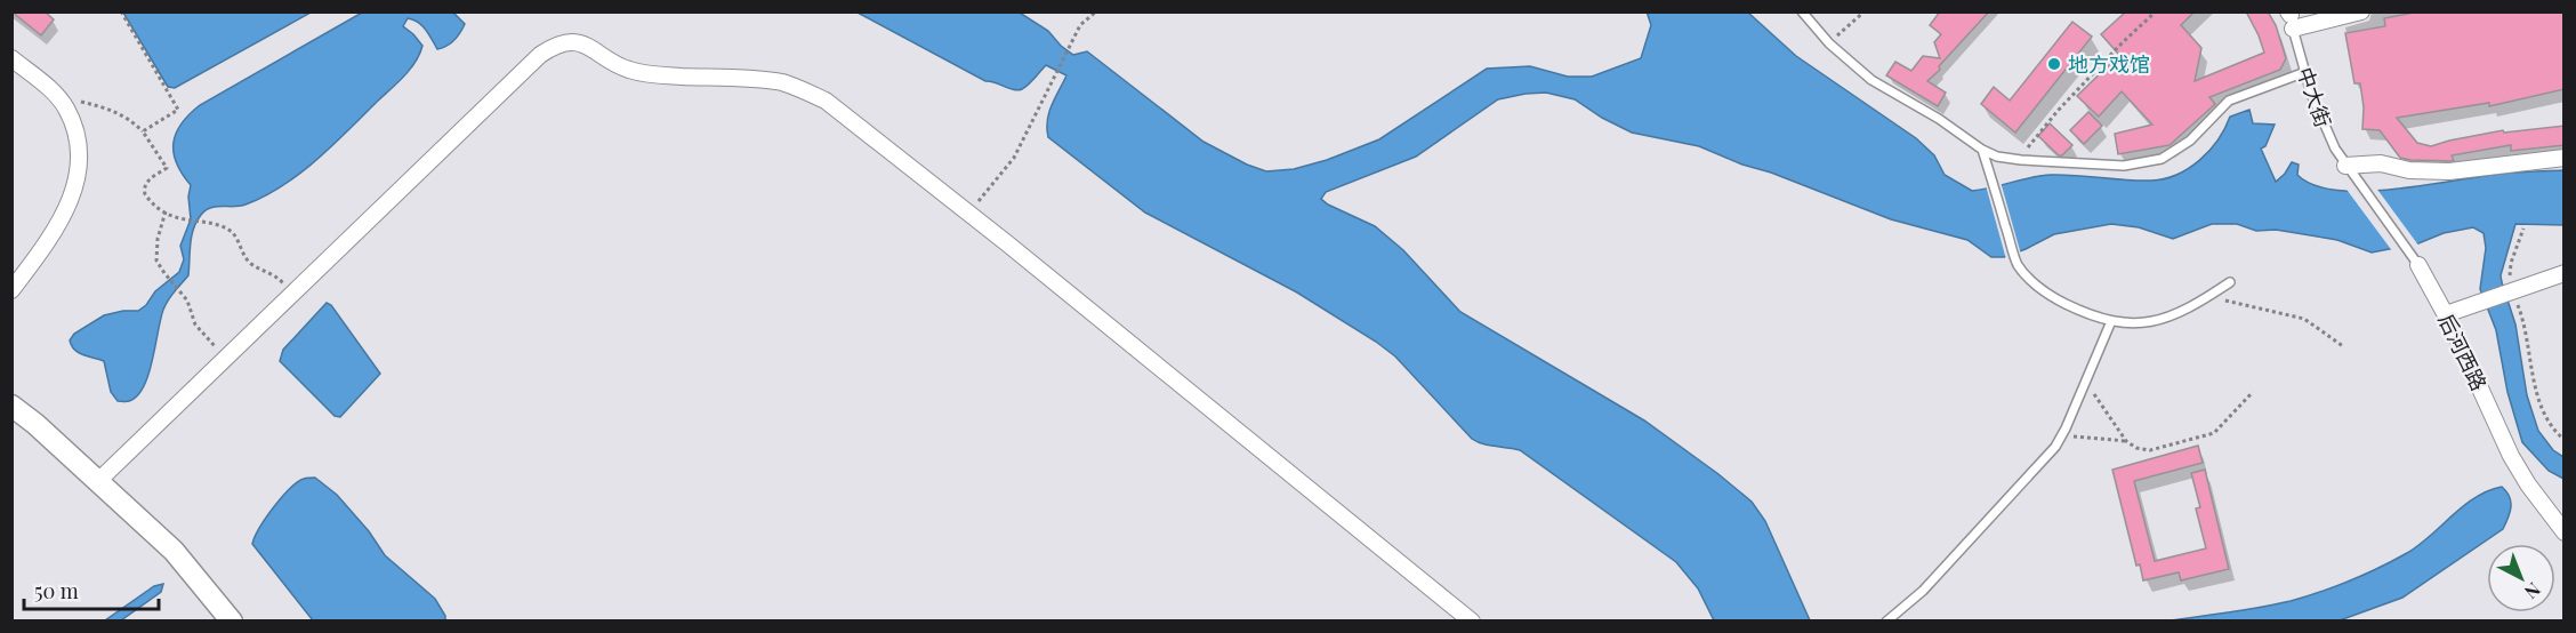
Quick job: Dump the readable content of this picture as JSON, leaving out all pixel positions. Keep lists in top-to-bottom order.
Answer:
{
  "streets": {
    "street": ["后河西路"],
    "lane": ["中大街"]
  },
  "crossings": [
    ["中大街", "后河西路"]
  ],
  "places": ["地方戏馆"],
  "scale_bar": "50 m",
  "north": "bottom right"
}
